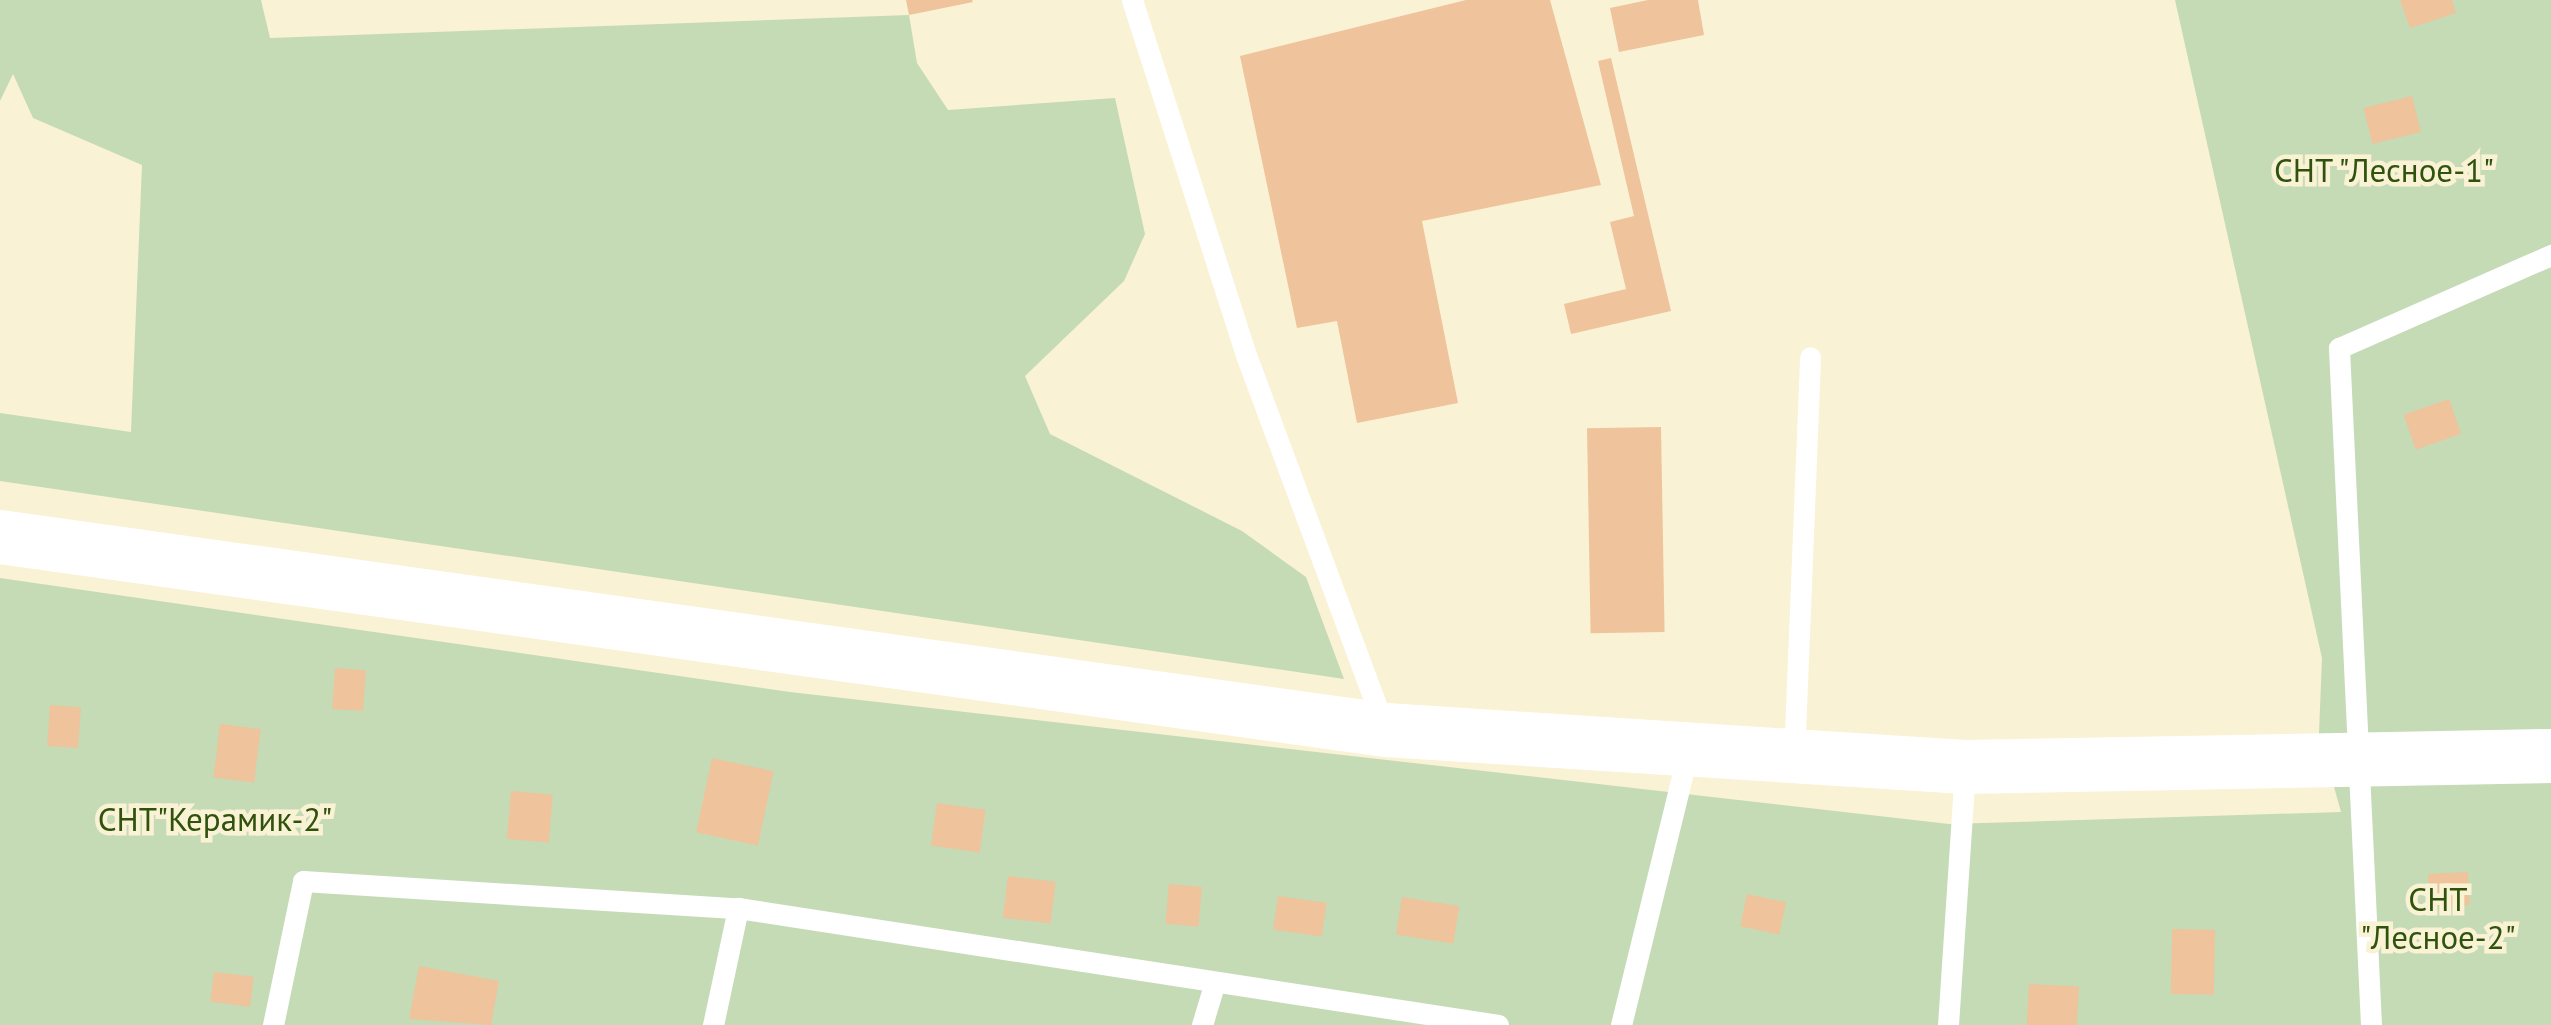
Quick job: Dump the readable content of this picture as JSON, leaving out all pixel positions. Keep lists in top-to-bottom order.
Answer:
{
  "parks": ["СНТ \"Лесное-1\"", "СНТ\"Керамик-2\"", "СНТ \"Лесное-2\""]
}
